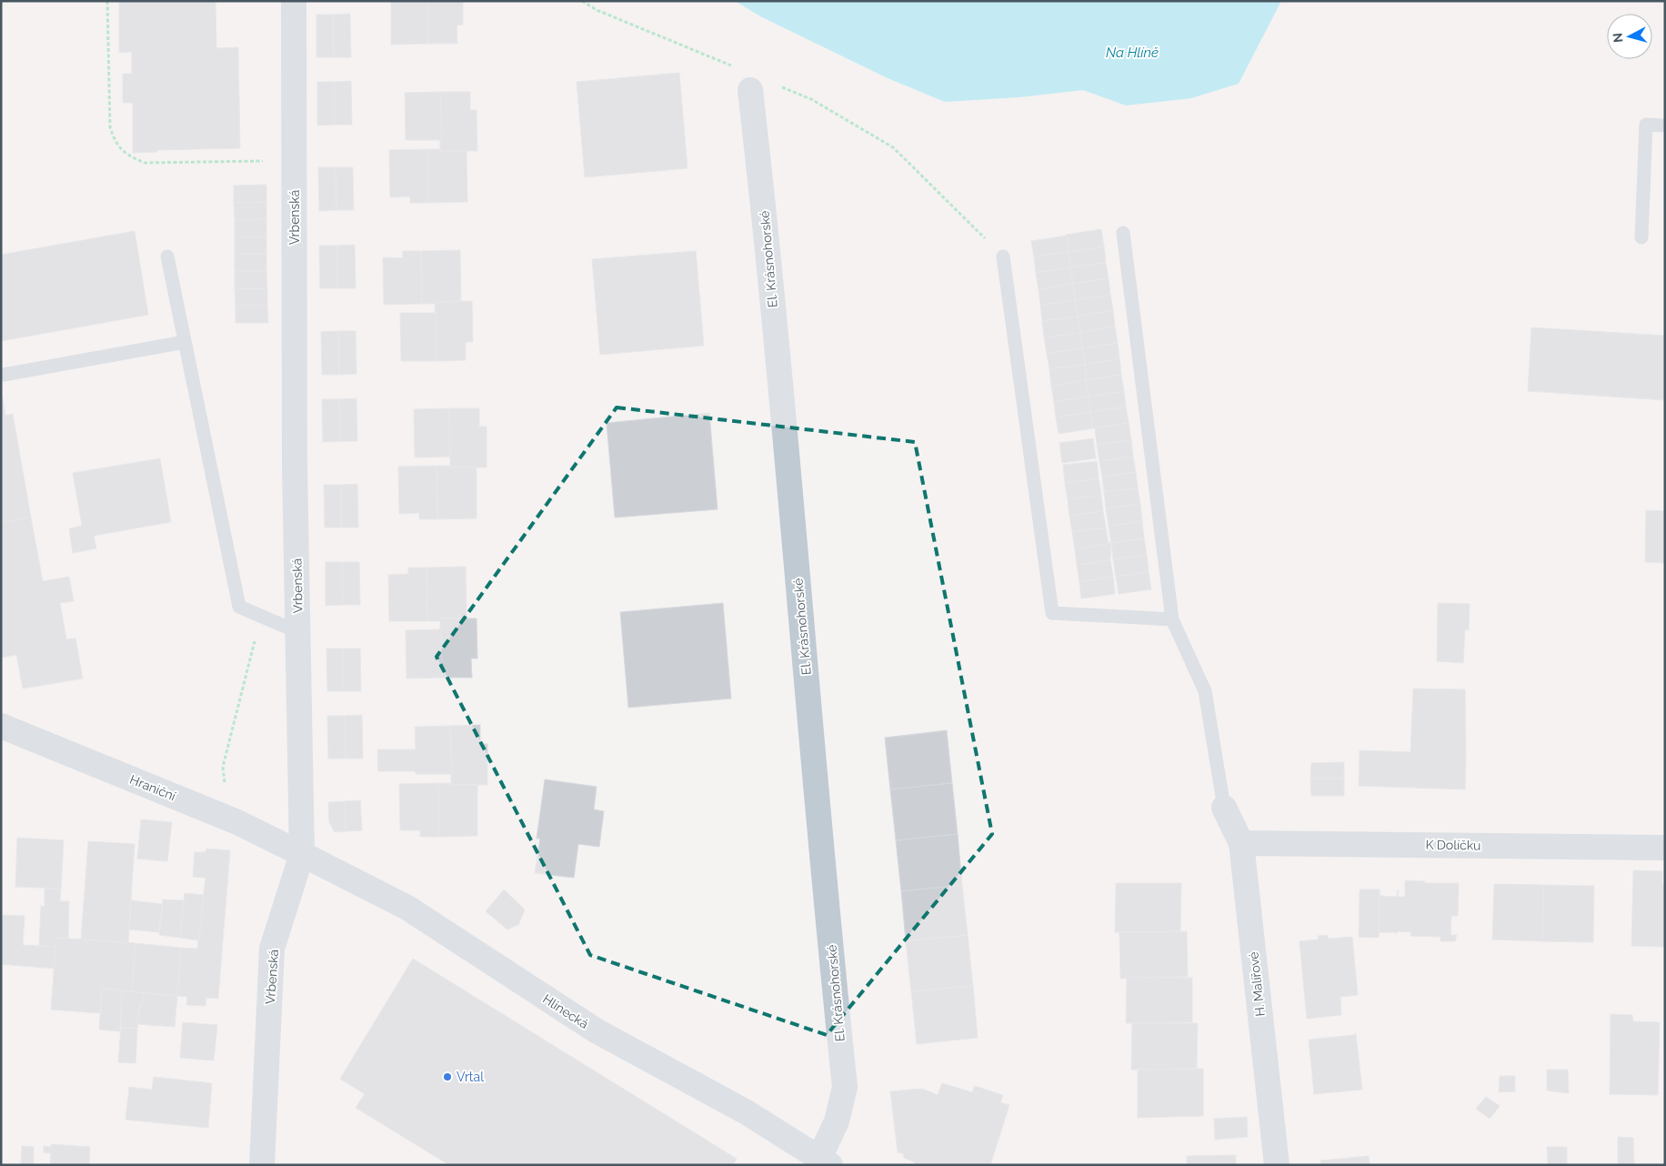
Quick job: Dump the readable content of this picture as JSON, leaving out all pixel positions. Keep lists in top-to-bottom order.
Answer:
{
  "streets": {
    "street": [
      "Vrbenská",
      "El. Krásnohorské",
      "Hraniční",
      "K Dolíčku",
      "H. Malířové",
      "Hlinecká"
    ]
  },
  "crossings": [
    ["Vrbenská", "Hraniční"],
    ["Vrbenská", "Hlinecká"],
    ["El. Krásnohorské", "Hlinecká"],
    ["Hraniční", "Hlinecká"],
    ["K Dolíčku", "H. Malířové"]
  ],
  "water": ["Na Hlíně"],
  "places": ["Vrtal"],
  "north": "left"
}
